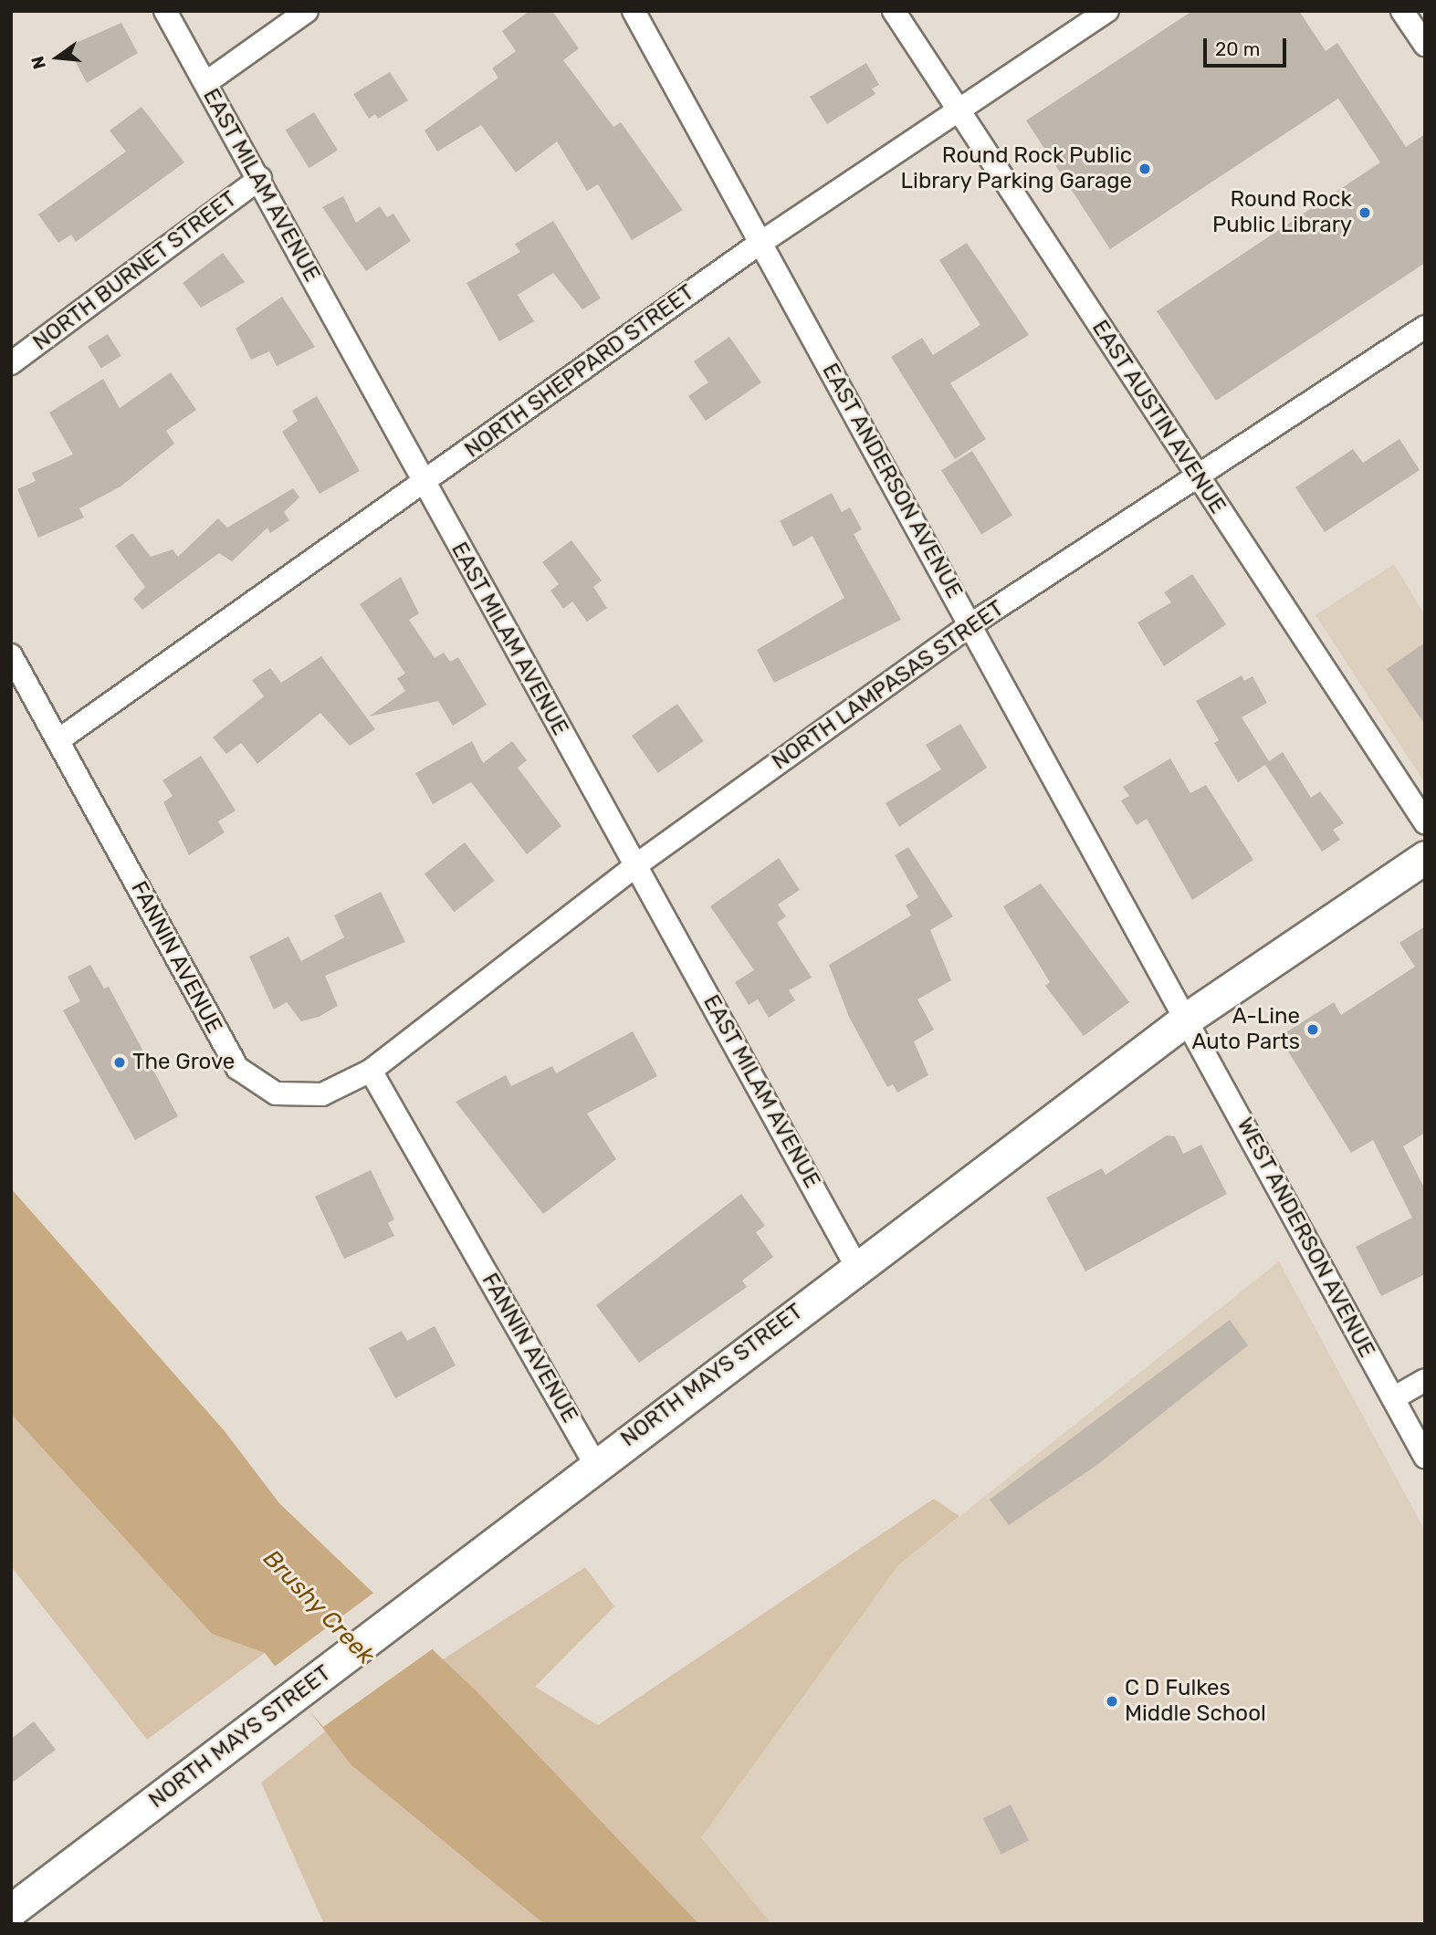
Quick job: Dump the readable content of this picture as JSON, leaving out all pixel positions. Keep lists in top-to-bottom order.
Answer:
{
  "streets": {
    "main road": ["NORTH MAYS STREET"],
    "street": [
      "EAST MILAM AVENUE",
      "NORTH BURNET STREET",
      "NORTH SHEPPARD STREET",
      "EAST AUSTIN AVENUE",
      "EAST ANDERSON AVENUE",
      "NORTH LAMPASAS STREET",
      "FANNIN AVENUE",
      "WEST ANDERSON AVENUE"
    ]
  },
  "crossings": [
    ["EAST MILAM AVENUE", "NORTH BURNET STREET"],
    ["EAST MILAM AVENUE", "NORTH SHEPPARD STREET"],
    ["EAST MILAM AVENUE", "NORTH LAMPASAS STREET"],
    ["EAST MILAM AVENUE", "NORTH MAYS STREET"],
    ["NORTH SHEPPARD STREET", "EAST AUSTIN AVENUE"],
    ["NORTH SHEPPARD STREET", "EAST ANDERSON AVENUE"],
    ["NORTH SHEPPARD STREET", "FANNIN AVENUE"],
    ["EAST AUSTIN AVENUE", "NORTH LAMPASAS STREET"],
    ["EAST ANDERSON AVENUE", "NORTH LAMPASAS STREET"],
    ["EAST ANDERSON AVENUE", "WEST ANDERSON AVENUE"],
    ["EAST ANDERSON AVENUE", "NORTH MAYS STREET"],
    ["NORTH LAMPASAS STREET", "FANNIN AVENUE"],
    ["FANNIN AVENUE", "NORTH MAYS STREET"],
    ["WEST ANDERSON AVENUE", "NORTH MAYS STREET"]
  ],
  "water": ["Brushy Creek"],
  "places": [
    "Round Rock Public Library Parking Garage",
    "Round Rock Public Library",
    "A-Line Auto Parts",
    "The Grove",
    "C D Fulkes Middle School"
  ],
  "scale_bar": "20 m",
  "north": "left"
}
